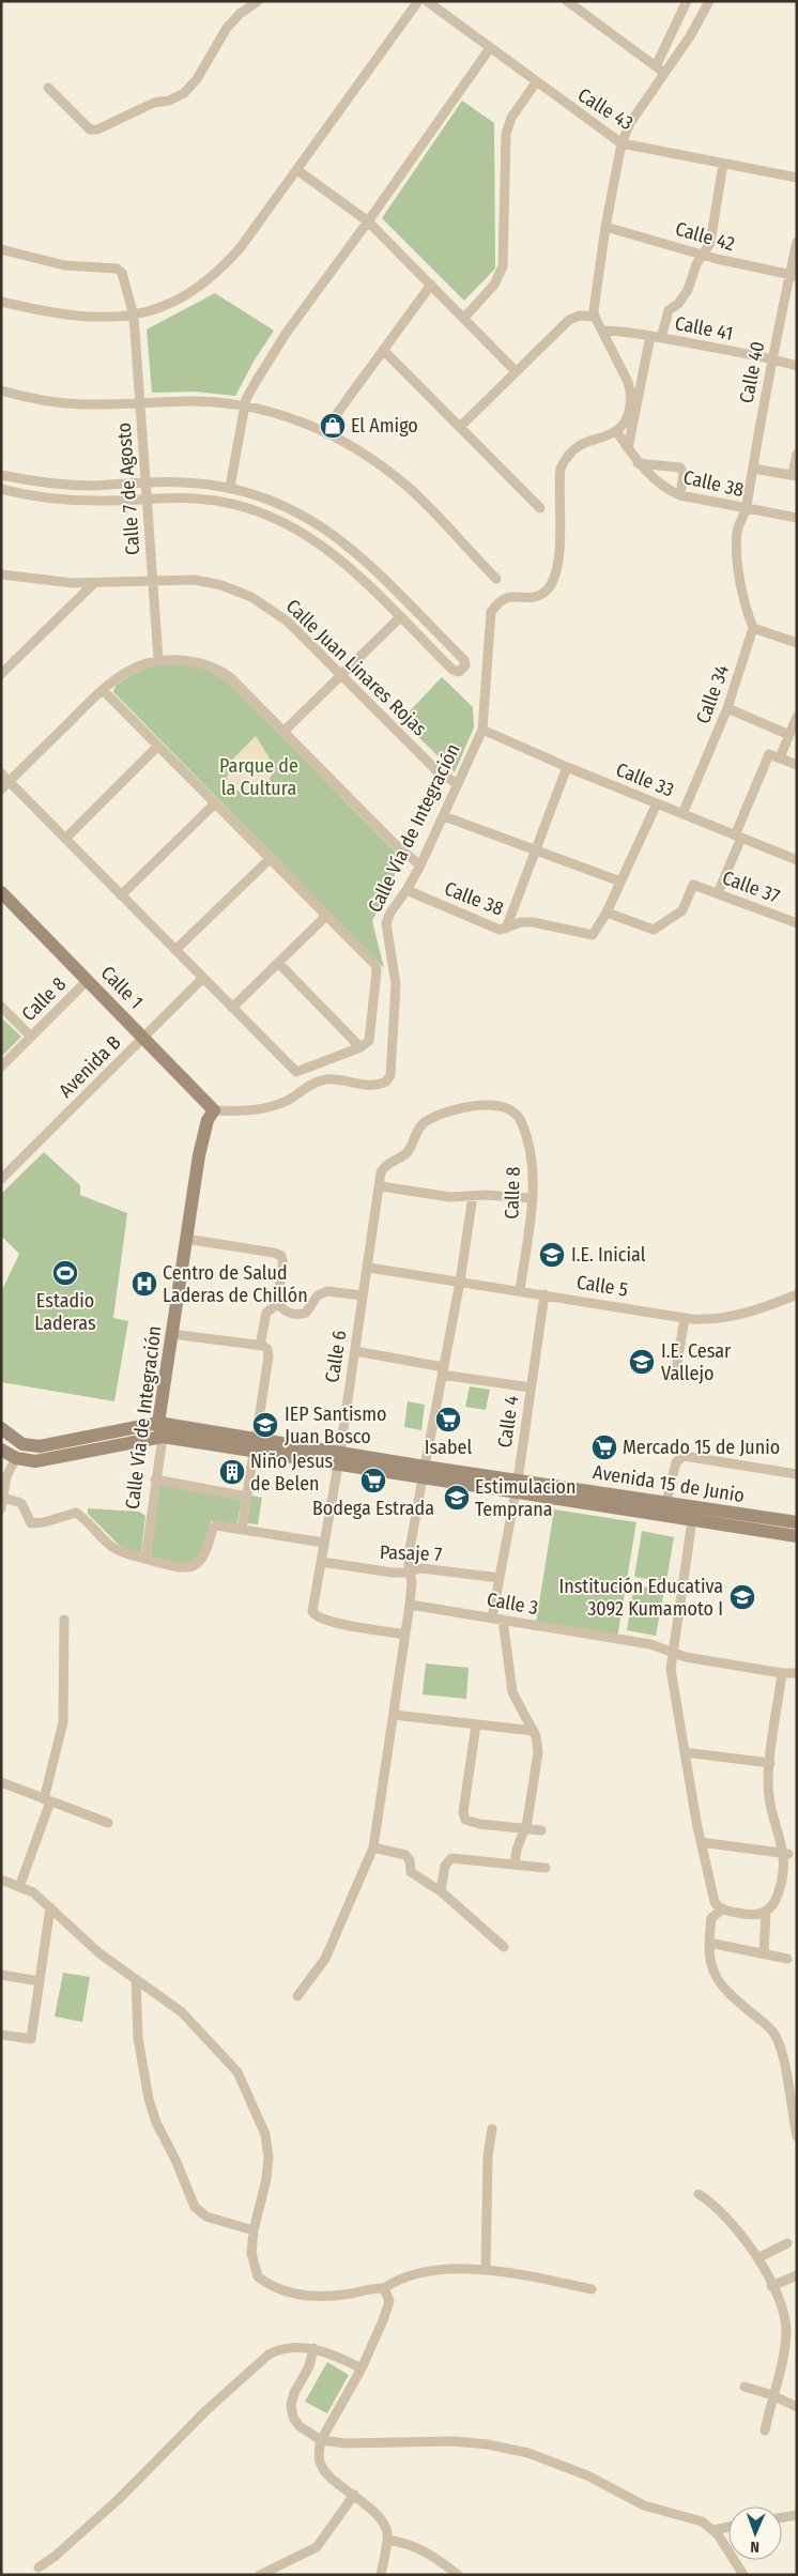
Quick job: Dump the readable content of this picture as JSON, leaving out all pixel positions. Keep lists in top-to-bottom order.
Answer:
{
  "streets": {
    "street": [
      "Calle 43",
      "Calle 42",
      "Calle 41",
      "Calle 40",
      "Calle 38",
      "Calle 7 de Agosto",
      "Calle Juan Linares Rojas",
      "Calle 34",
      "Calle 33",
      "Calle Vía de Integración",
      "Calle 37",
      "Calle 1",
      "Calle 8",
      "Avenida B",
      "Calle 5",
      "Calle 6",
      "Calle 4",
      "Avenida 15 de Junio",
      "Pasaje 7",
      "Calle 3"
    ]
  },
  "crossings": [
    ["Calle 42", "Calle 40"],
    ["Calle 41", "Calle 40"],
    ["Calle 40", "Calle 38"],
    ["Calle 40", "Calle 34"],
    ["Calle 38", "Calle Vía de Integración"],
    ["Calle 38", "Calle 37"],
    ["Calle 7 de Agosto", "Calle Juan Linares Rojas"],
    ["Calle Juan Linares Rojas", "Calle Vía de Integración"],
    ["Calle 34", "Calle 33"],
    ["Calle 33", "Calle Vía de Integración"],
    ["Calle Vía de Integración", "Calle 1"],
    ["Calle Vía de Integración", "Avenida 15 de Junio"],
    ["Calle 1", "Calle 8"],
    ["Calle 1", "Avenida B"],
    ["Calle 8", "Calle 5"],
    ["Calle 8", "Calle 6"],
    ["Calle 5", "Calle 6"],
    ["Calle 5", "Calle 4"],
    ["Calle 6", "Avenida 15 de Junio"],
    ["Calle 6", "Pasaje 7"],
    ["Calle 4", "Avenida 15 de Junio"],
    ["Calle 4", "Pasaje 7"],
    ["Calle 4", "Calle 3"]
  ],
  "parks": ["Parque de la Cultura"],
  "places": {
    "shop": ["El Amigo"],
    "school or university": [
      "I.E. Inicial",
      "I.E. Cesar Vallejo",
      "IEP Santismo Juan Bosco",
      "Estimulacion Temprana",
      "Institución Educativa 3092 Kumamoto I"
    ],
    "sports": ["Estadio Laderas"],
    "hospital": ["Centro de Salud Laderas de Chillón"],
    "supermarket": ["Isabel", "Mercado 15 de Junio", "Bodega Estrada"],
    "building": ["Niño Jesus de Belen"]
  },
  "north": "bottom"
}
